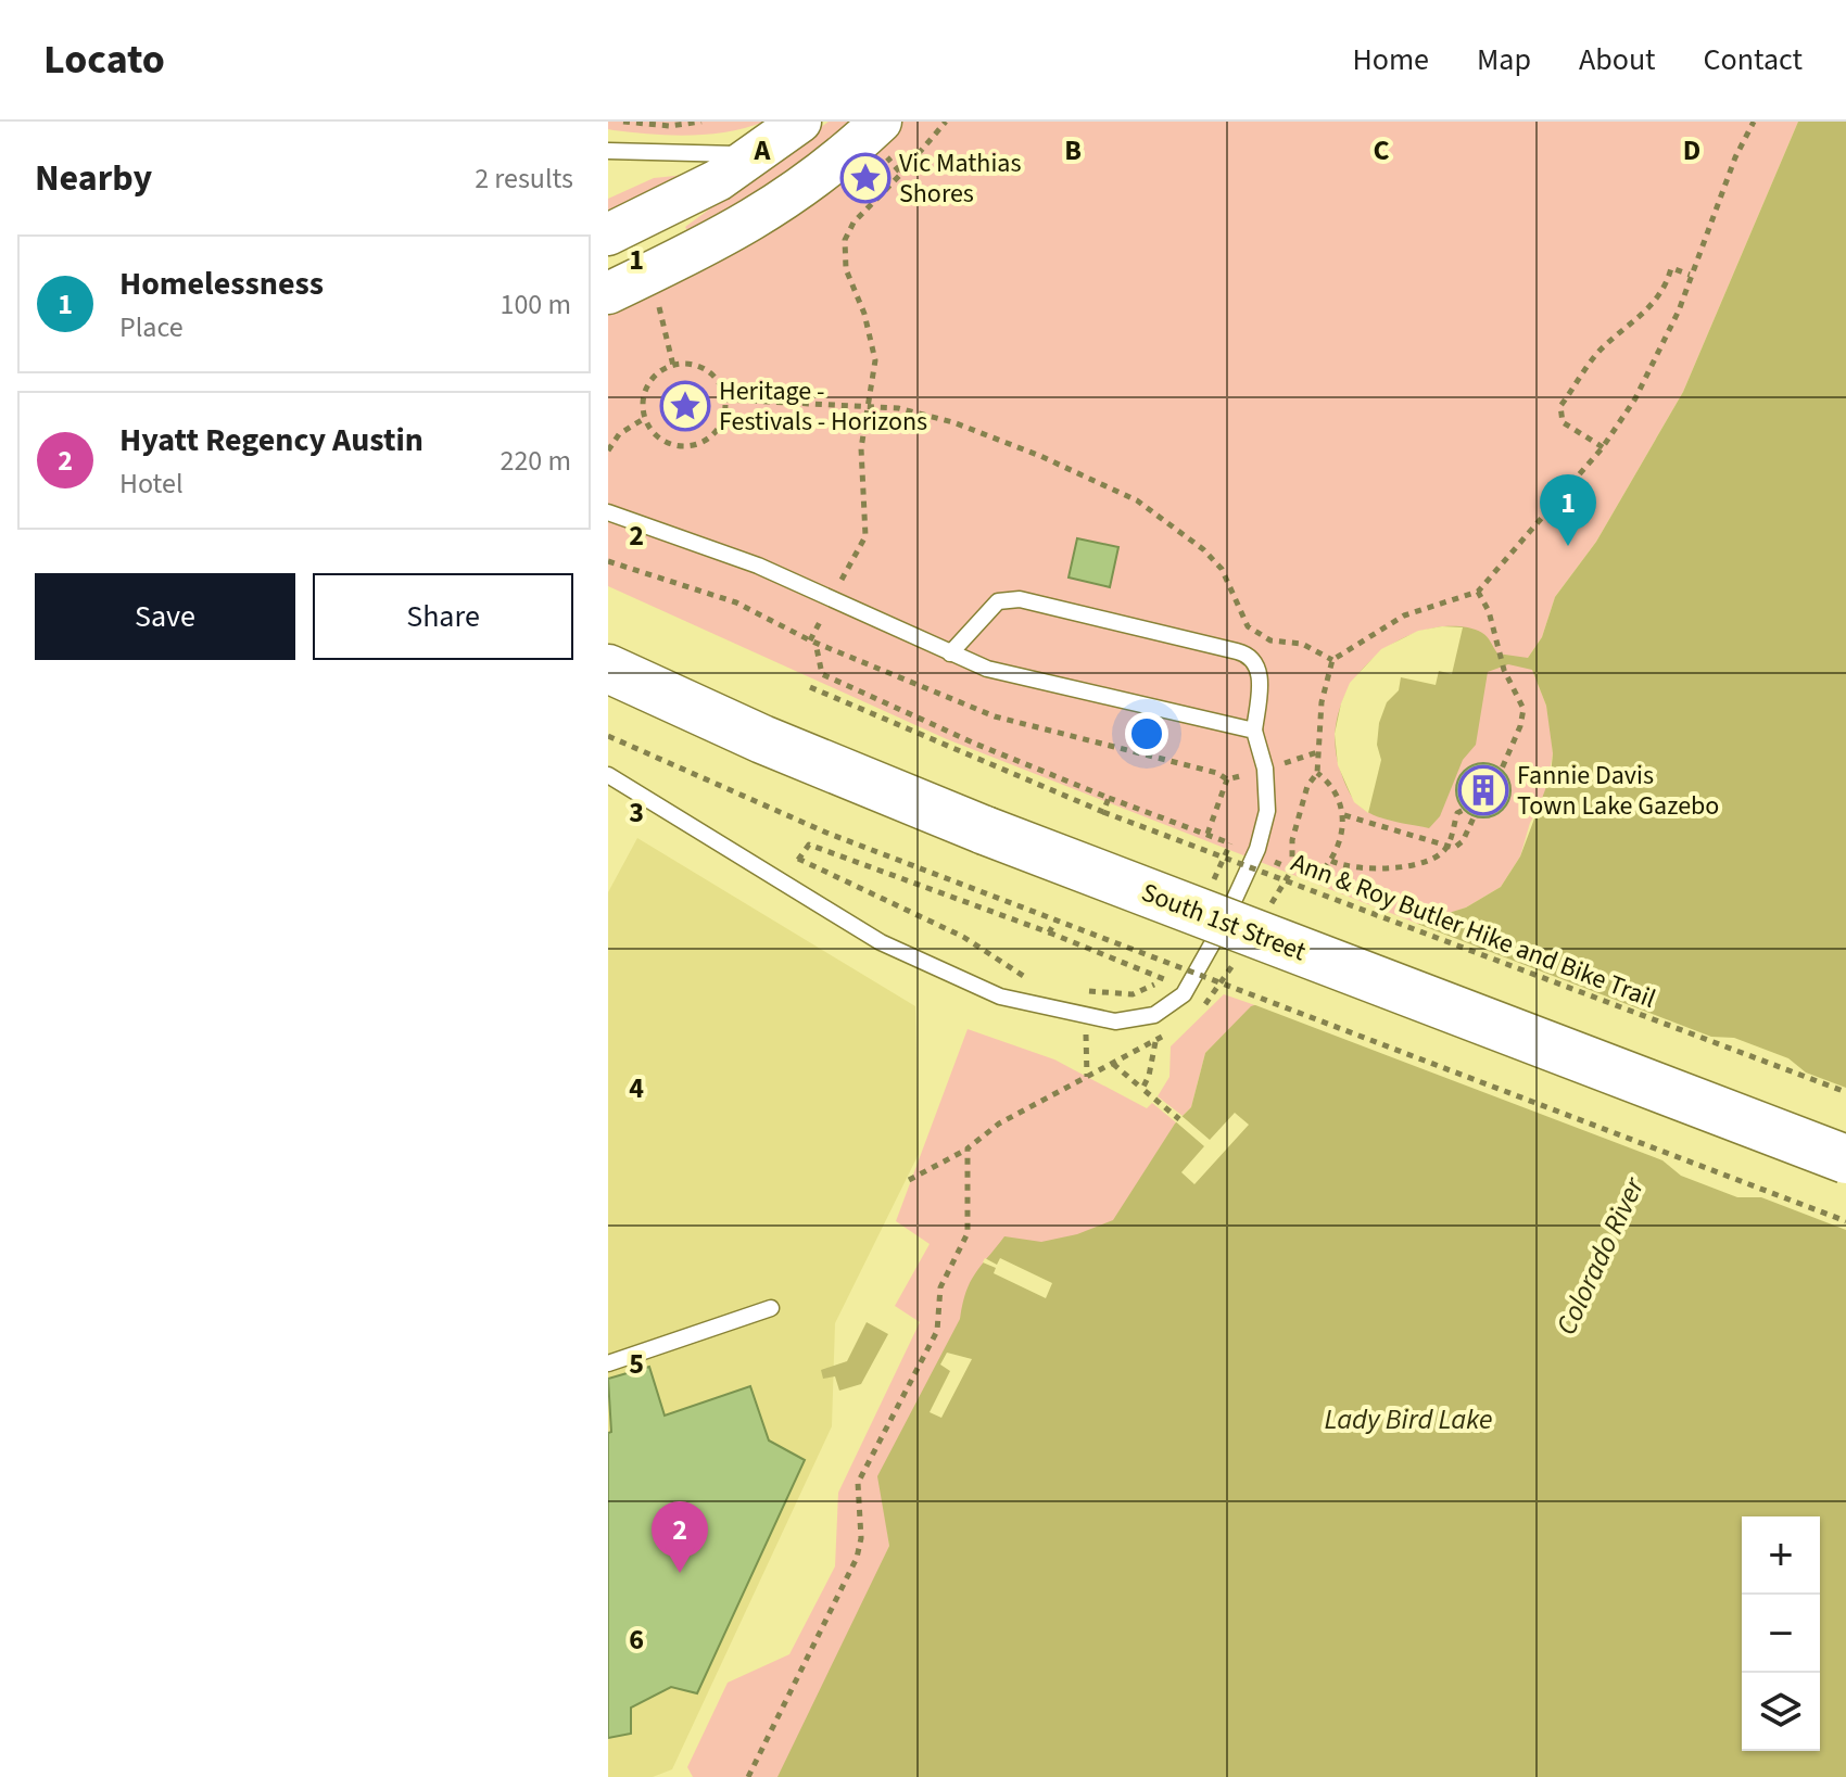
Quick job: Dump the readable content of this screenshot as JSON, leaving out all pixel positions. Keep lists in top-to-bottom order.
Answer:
{
  "streets": {
    "main road": ["South 1st Street"],
    "path": ["Ann & Roy Butler Hike and Bike Trail"]
  },
  "water": ["Colorado River", "Lady Bird Lake"],
  "places": {
    "place": ["Vic Mathias Shores", "Heritage - Festivals - Horizons"],
    "building": ["Fannie Davis Town Lake Gazebo"]
  },
  "page": {
    "header": "Locato",
    "nav": [
      "Home",
      "Map",
      "About",
      "Contact"
    ],
    "heading": ["Nearby", "2 results"],
    "list": [
      {
        "mark": "1",
        "name": "Homelessness",
        "note": "Place",
        "value": "100 m"
      },
      {
        "mark": "2",
        "name": "Hyatt Regency Austin",
        "note": "Hotel",
        "value": "220 m"
      }
    ],
    "pins": ["1", "2"],
    "buttons": ["Save", "Share"],
    "map_buttons": ["+", "−"]
  },
  "grid": {
    "columns": [
      "A",
      "B",
      "C",
      "D"
    ],
    "rows": [
      "1",
      "2",
      "3",
      "4",
      "5",
      "6"
    ]
  }
}
